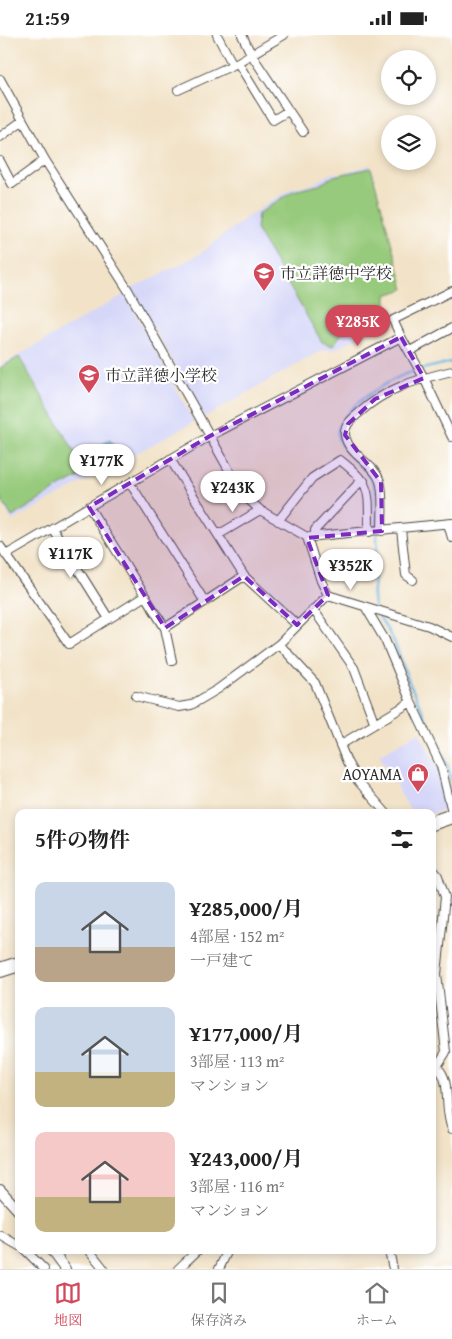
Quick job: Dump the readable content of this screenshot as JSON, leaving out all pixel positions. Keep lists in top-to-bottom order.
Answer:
{
  "places": {
    "school or university": ["市立詳徳中学校", "市立詳徳小学校"],
    "shop": ["AOYAMA"]
  },
  "page": {
    "status": "21:59",
    "price": [
      "¥285K",
      "¥177K",
      "¥243K",
      "¥117K",
      "¥352K"
    ],
    "heading": "5件の物件",
    "list": [
      {
        "name": "¥285,000/月",
        "note": "4部屋 · 152 m² · 一戸建て"
      },
      {
        "name": "¥177,000/月",
        "note": "3部屋 · 113 m² · マンション"
      },
      {
        "name": "¥243,000/月",
        "note": "3部屋 · 116 m² · マンション"
      }
    ],
    "tabs": ["地図", "保存済み", "ホーム"]
  }
}
